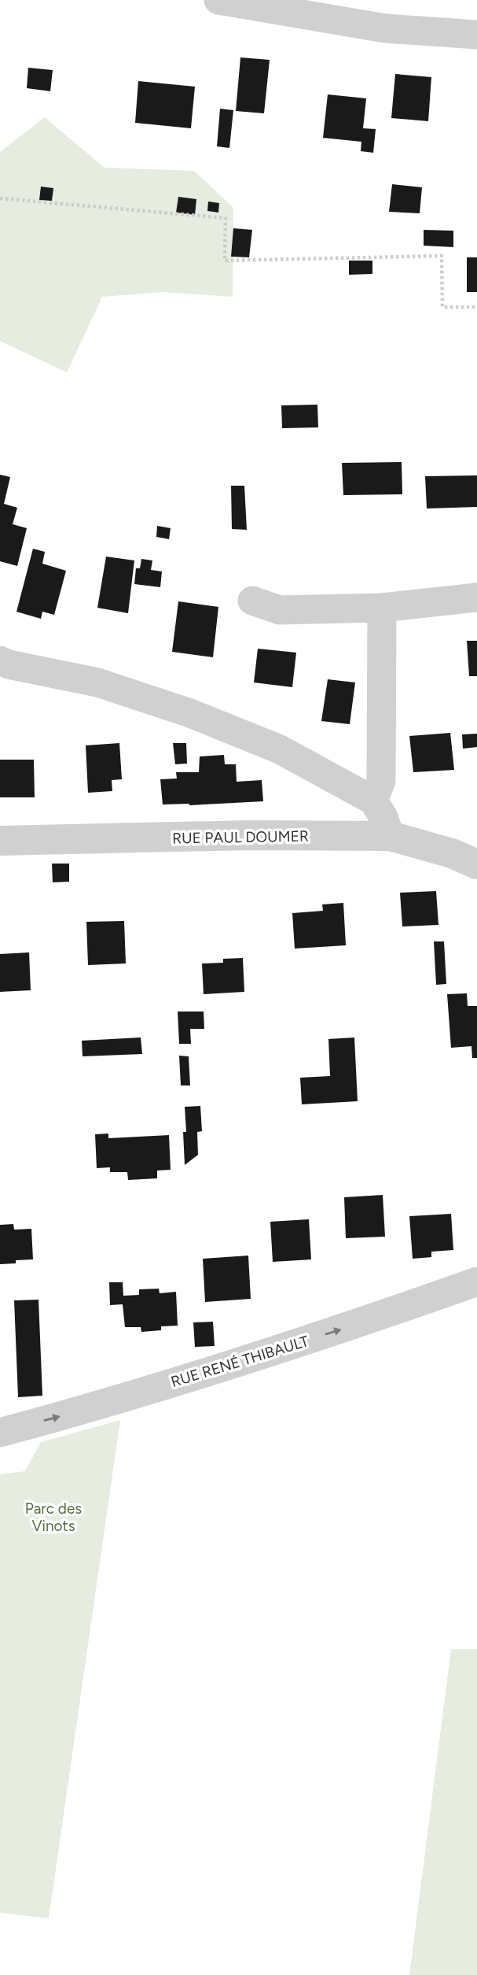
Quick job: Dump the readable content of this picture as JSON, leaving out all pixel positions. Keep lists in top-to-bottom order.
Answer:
{
  "streets": {
    "street": ["RUE PAUL DOUMER", "RUE RENÉ THIBAULT"]
  },
  "one_way": ["RUE RENÉ THIBAULT"],
  "parks": ["Parc des Vinots"]
}
